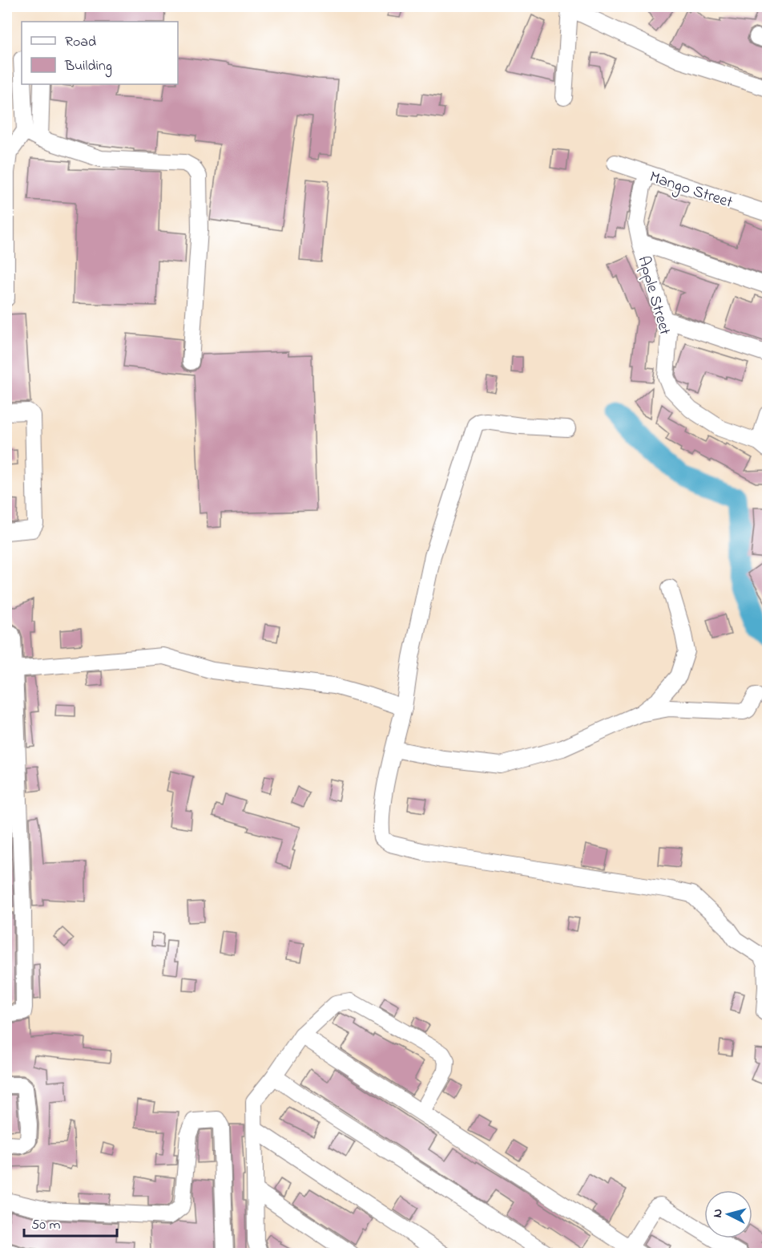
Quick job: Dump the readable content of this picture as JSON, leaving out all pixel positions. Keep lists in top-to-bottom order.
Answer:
{
  "streets": {
    "street": ["Mango Street", "Apple Street"]
  },
  "crossings": [
    ["Mango Street", "Apple Street"]
  ],
  "legend": ["Road", "Building"],
  "scale_bar": "50 m",
  "north": "left"
}
